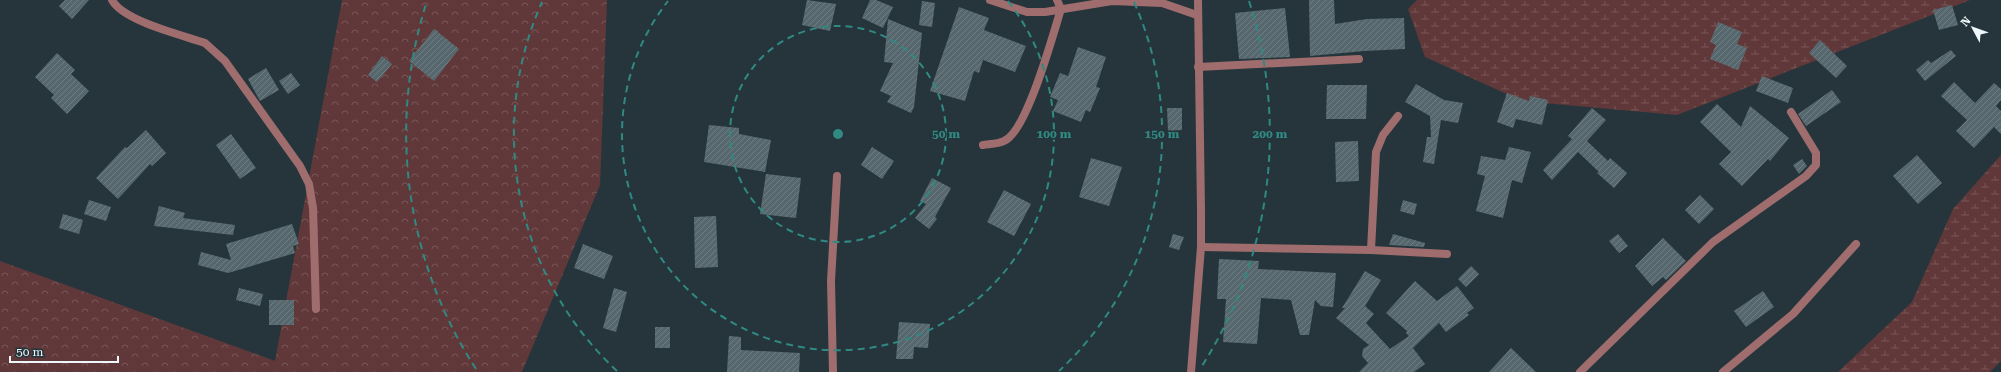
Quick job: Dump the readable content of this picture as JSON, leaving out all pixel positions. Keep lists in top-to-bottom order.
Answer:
{
  "scale_bar": "50 m",
  "north": "top left",
  "rings": [
    "50 m",
    "100 m",
    "150 m",
    "200 m"
  ]
}
